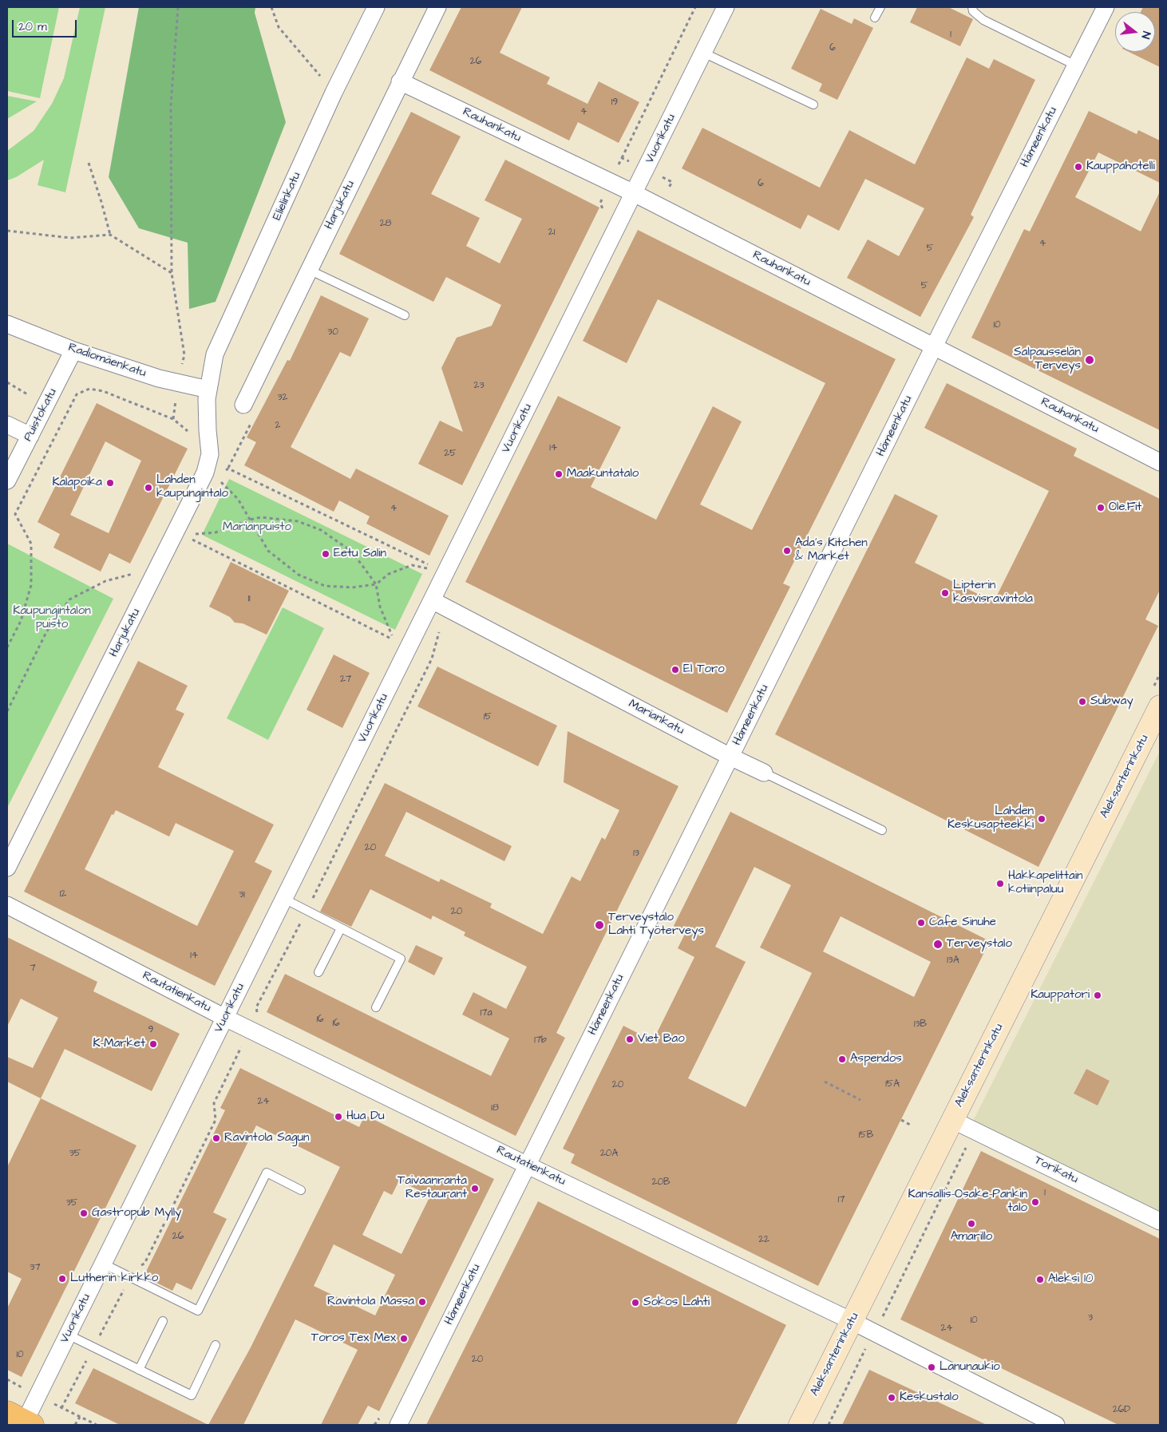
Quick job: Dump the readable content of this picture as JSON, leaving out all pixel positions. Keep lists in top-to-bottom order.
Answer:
{
  "streets": {
    "main road": ["Aleksanterinkatu"],
    "street": [
      "Rauhankatu",
      "Hämeenkatu",
      "Vuorikatu",
      "Elielinkatu",
      "Harjukatu",
      "Radiomäenkatu",
      "Puistokatu",
      "Mariankatu",
      "Rautatienkatu",
      "Torikatu"
    ]
  },
  "crossings": [
    ["Rauhankatu", "Hämeenkatu"],
    ["Rauhankatu", "Vuorikatu"],
    ["Rauhankatu", "Harjukatu"],
    ["Hämeenkatu", "Mariankatu"],
    ["Hämeenkatu", "Rautatienkatu"],
    ["Vuorikatu", "Mariankatu"],
    ["Vuorikatu", "Rautatienkatu"],
    ["Elielinkatu", "Harjukatu"],
    ["Elielinkatu", "Radiomäenkatu"],
    ["Harjukatu", "Radiomäenkatu"],
    ["Radiomäenkatu", "Puistokatu"],
    ["Aleksanterinkatu", "Rautatienkatu"],
    ["Aleksanterinkatu", "Torikatu"]
  ],
  "parks": ["Marianpuisto", "Kaupungintalon puisto"],
  "places": [
    "Kauppahotelli",
    "Salpausselän Terveys",
    "Maakuntatalo",
    "Kalapoika",
    "Lahden kaupungintalo",
    "Ole.Fit",
    "Ada's Kitchen & Market",
    "Eetu Salin",
    "Lipterin kasvisravintola",
    "El Toro",
    "Subway",
    "Lahden Keskusapteekki",
    "Hakkapelittain kotiinpaluu",
    "Cafe Sinuhe",
    "Terveystalo Lahti Työterveys",
    "Terveystalo",
    "Kauppatori",
    "Viet Bao",
    "K-Market",
    "Aspendos",
    "Hua Du",
    "Ravintola Sagun",
    "Taivaanranta Restaurant",
    "Kansallis-Osake-Pankin talo",
    "Gastropub Mylly",
    "Amarillo",
    "Lutherin kirkko",
    "Aleksi 10",
    "Ravintola Massa",
    "Sokos Lahti",
    "Toros Tex Mex",
    "Lanunaukio",
    "Keskustalo"
  ],
  "house_numbers": [
    "1",
    "6",
    "26",
    "19",
    "4",
    "6",
    "28",
    "21",
    "4",
    "5",
    "5",
    "10",
    "30",
    "23",
    "32",
    "2",
    "14",
    "25",
    "4",
    "11",
    "27",
    "15",
    "20",
    "13",
    "12",
    "31",
    "20",
    "14",
    "13A",
    "7",
    "17a",
    "16",
    "16",
    "13B",
    "9",
    "17b",
    "15A",
    "20",
    "24",
    "18",
    "15B",
    "35",
    "20A",
    "20B",
    "1",
    "17",
    "35",
    "26",
    "22",
    "37",
    "3",
    "10",
    "24",
    "10",
    "20",
    "26D"
  ],
  "scale_bar": "20 m",
  "north": "right"
}
